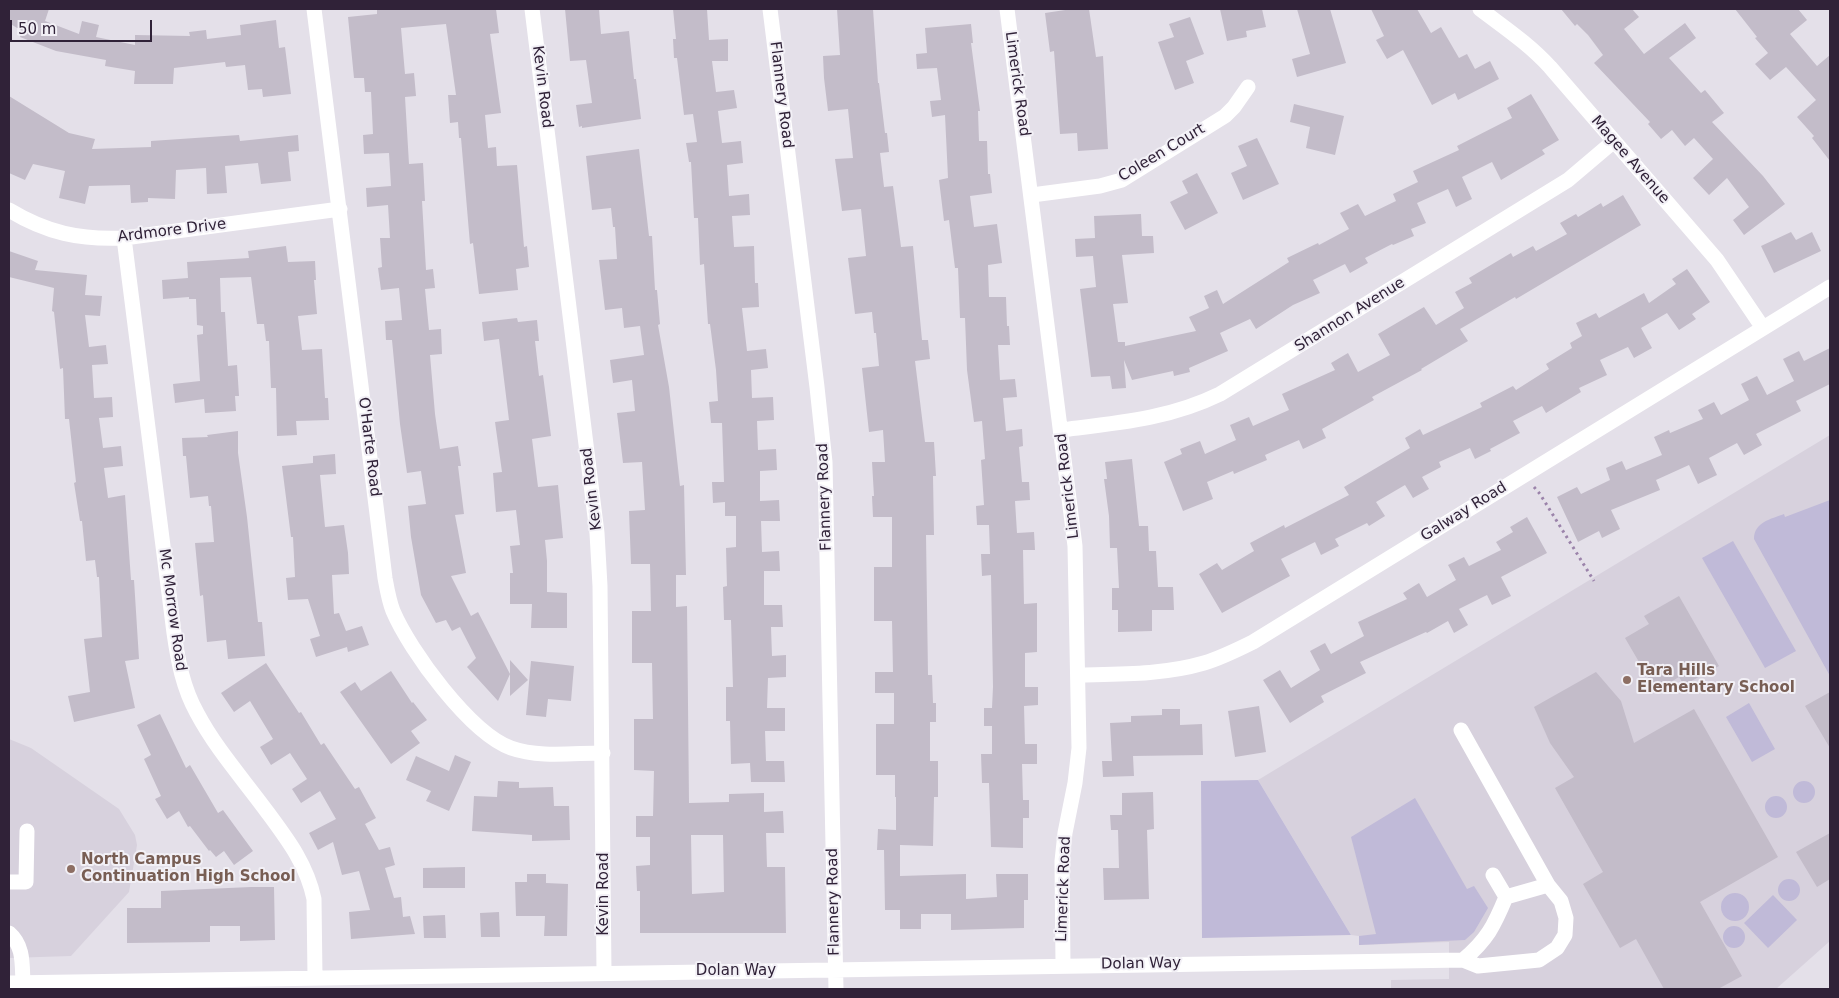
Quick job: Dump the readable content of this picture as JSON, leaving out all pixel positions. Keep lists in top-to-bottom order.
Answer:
{
  "streets": {
    "street": [
      "Limerick Road",
      "Kevin Road",
      "Flannery Road",
      "Coleen Court",
      "Magee Avenue",
      "Ardmore Drive",
      "Shannon Avenue",
      "O'Harte Road",
      "Galway Road",
      "Mc Morrow Road",
      "Dolan Way"
    ]
  },
  "crossings": [
    ["Limerick Road", "Coleen Court"],
    ["Limerick Road", "Shannon Avenue"],
    ["Limerick Road", "Galway Road"],
    ["Limerick Road", "Dolan Way"],
    ["Kevin Road", "O'Harte Road"],
    ["Kevin Road", "Dolan Way"],
    ["Flannery Road", "Dolan Way"],
    ["Magee Avenue", "Shannon Avenue"],
    ["Magee Avenue", "Galway Road"],
    ["Ardmore Drive", "O'Harte Road"],
    ["Ardmore Drive", "Mc Morrow Road"],
    ["Mc Morrow Road", "Dolan Way"]
  ],
  "places": ["Tara Hills Elementary School", "North Campus Continuation High School"],
  "scale_bar": "50 m"
}
